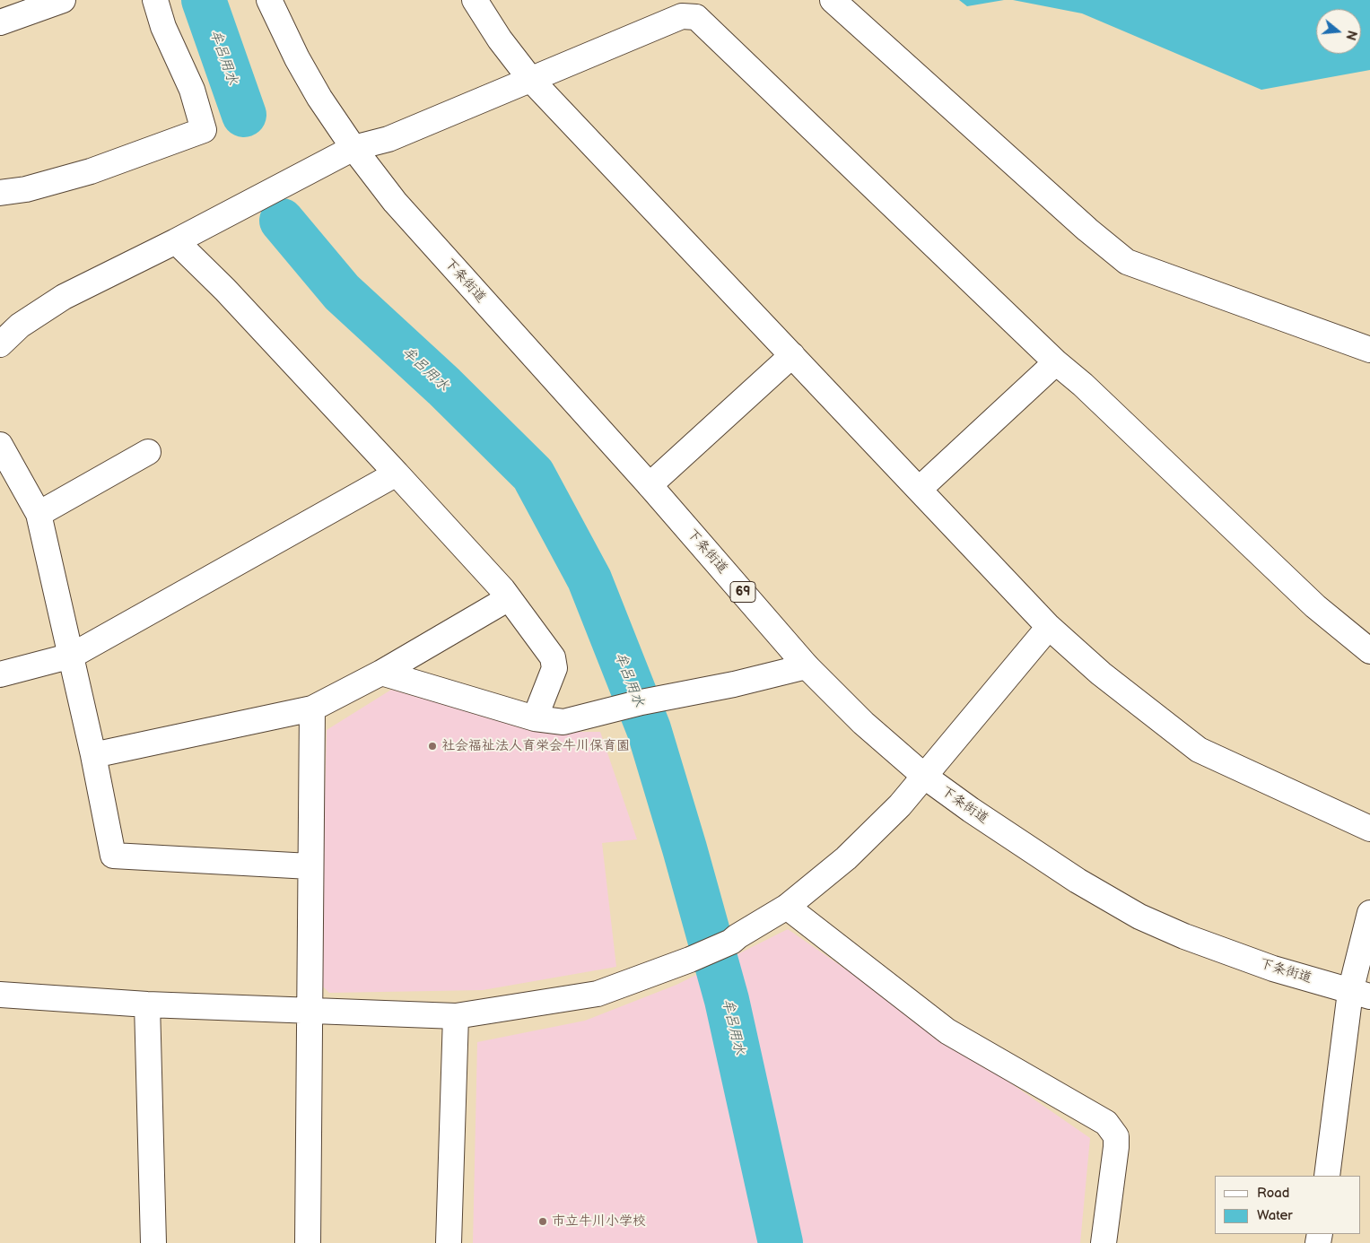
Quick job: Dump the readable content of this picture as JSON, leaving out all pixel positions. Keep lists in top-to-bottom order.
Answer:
{
  "streets": {
    "street": ["下条街道", "69"]
  },
  "water": ["牟呂用水"],
  "places": ["社会福祉法人育栄会牛川保育園", "市立牛川小学校"],
  "legend": ["Road", "Water"],
  "north": "right"
}
